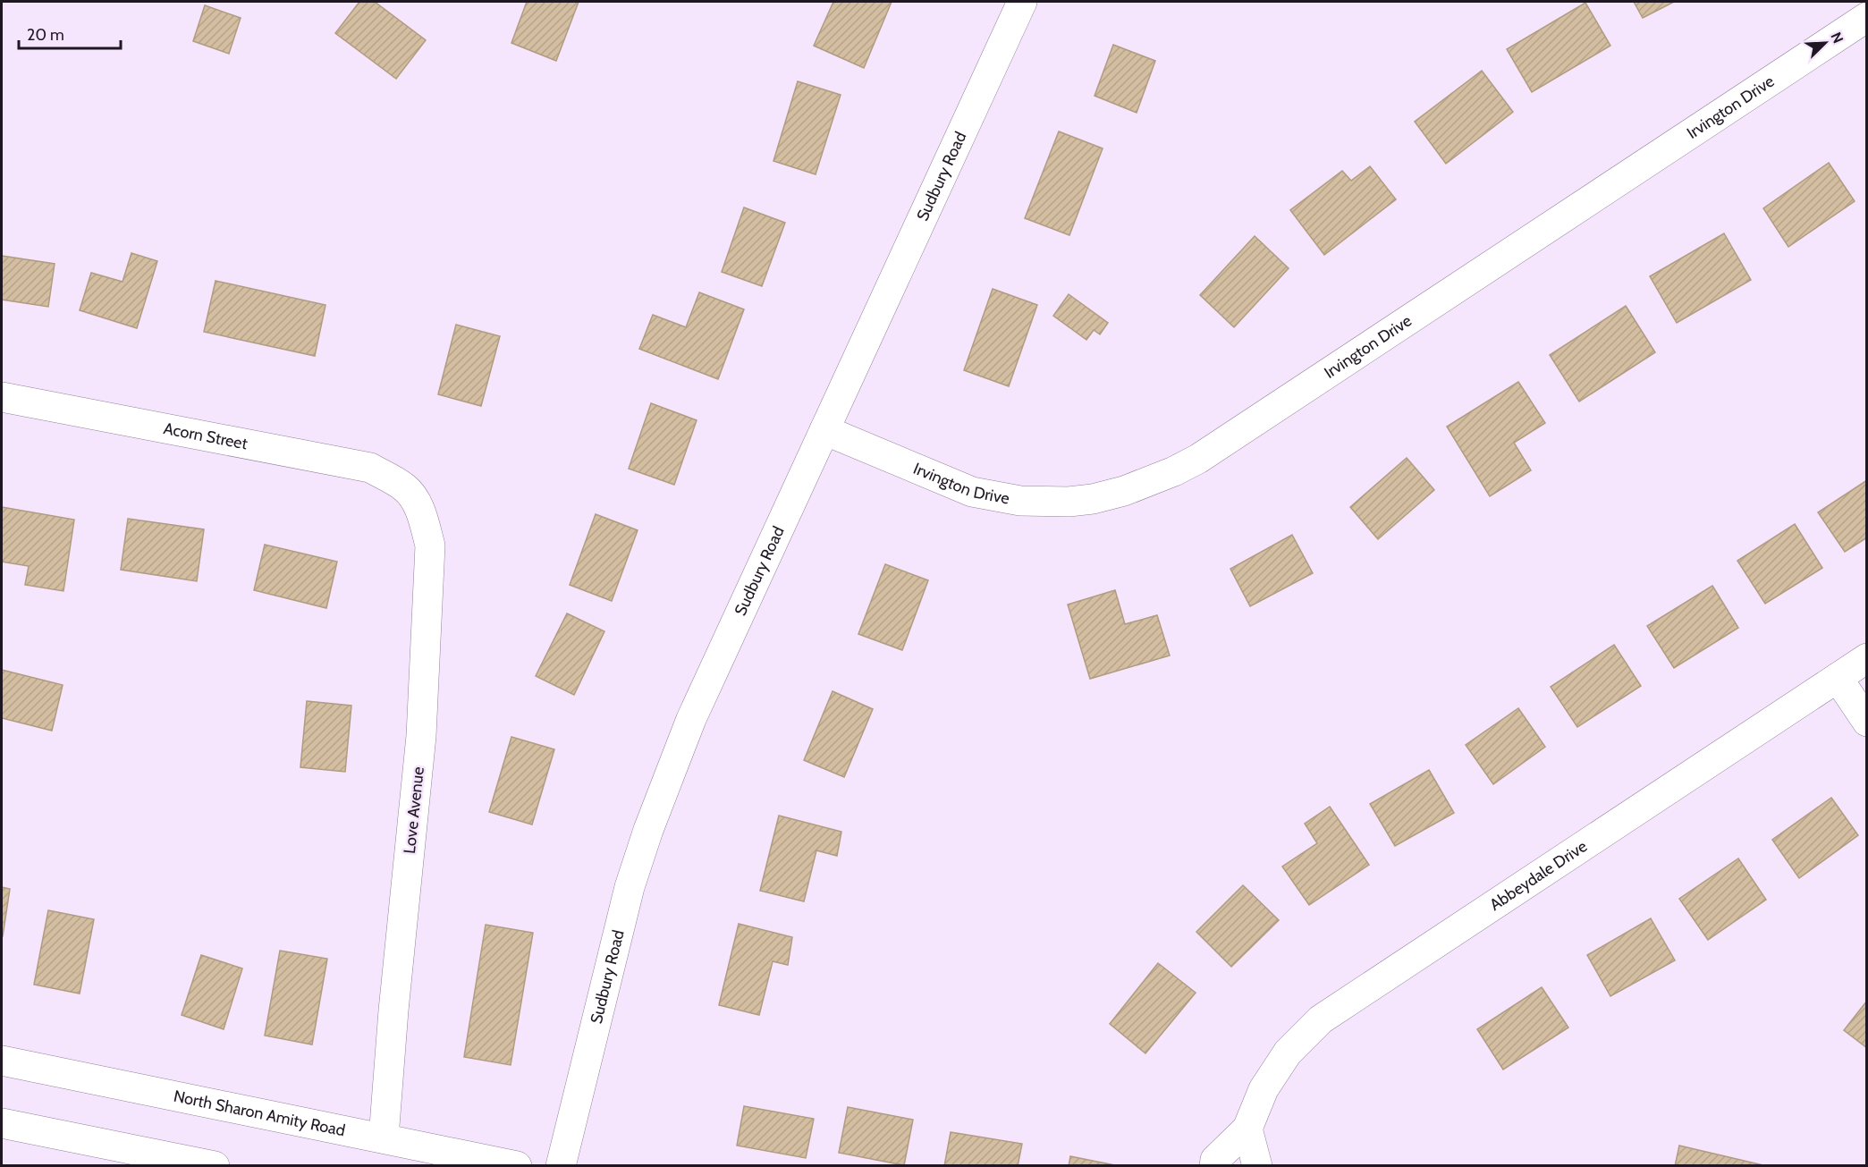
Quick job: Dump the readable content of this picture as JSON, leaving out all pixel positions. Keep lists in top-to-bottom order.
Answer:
{
  "streets": {
    "street": [
      "Irvington Drive",
      "Sudbury Road",
      "Acorn Street",
      "Love Avenue",
      "Abbeydale Drive",
      "North Sharon Amity Road"
    ]
  },
  "crossings": [
    ["Irvington Drive", "Sudbury Road"],
    ["Acorn Street", "Love Avenue"],
    ["Love Avenue", "North Sharon Amity Road"]
  ],
  "scale_bar": "20 m",
  "north": "top right"
}
